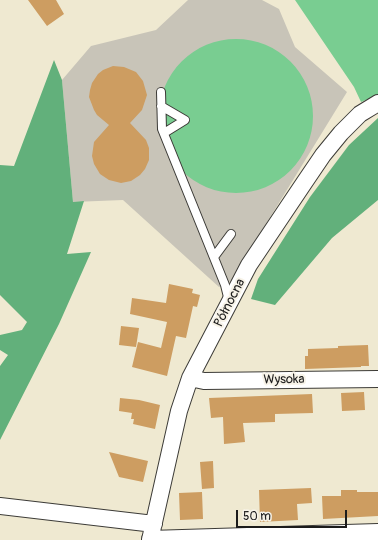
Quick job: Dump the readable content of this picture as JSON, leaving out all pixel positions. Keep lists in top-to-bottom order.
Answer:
{
  "streets": {
    "street": ["Północna", "Wysoka"]
  },
  "crossings": [
    ["Północna", "Wysoka"]
  ],
  "scale_bar": "50 m"
}
